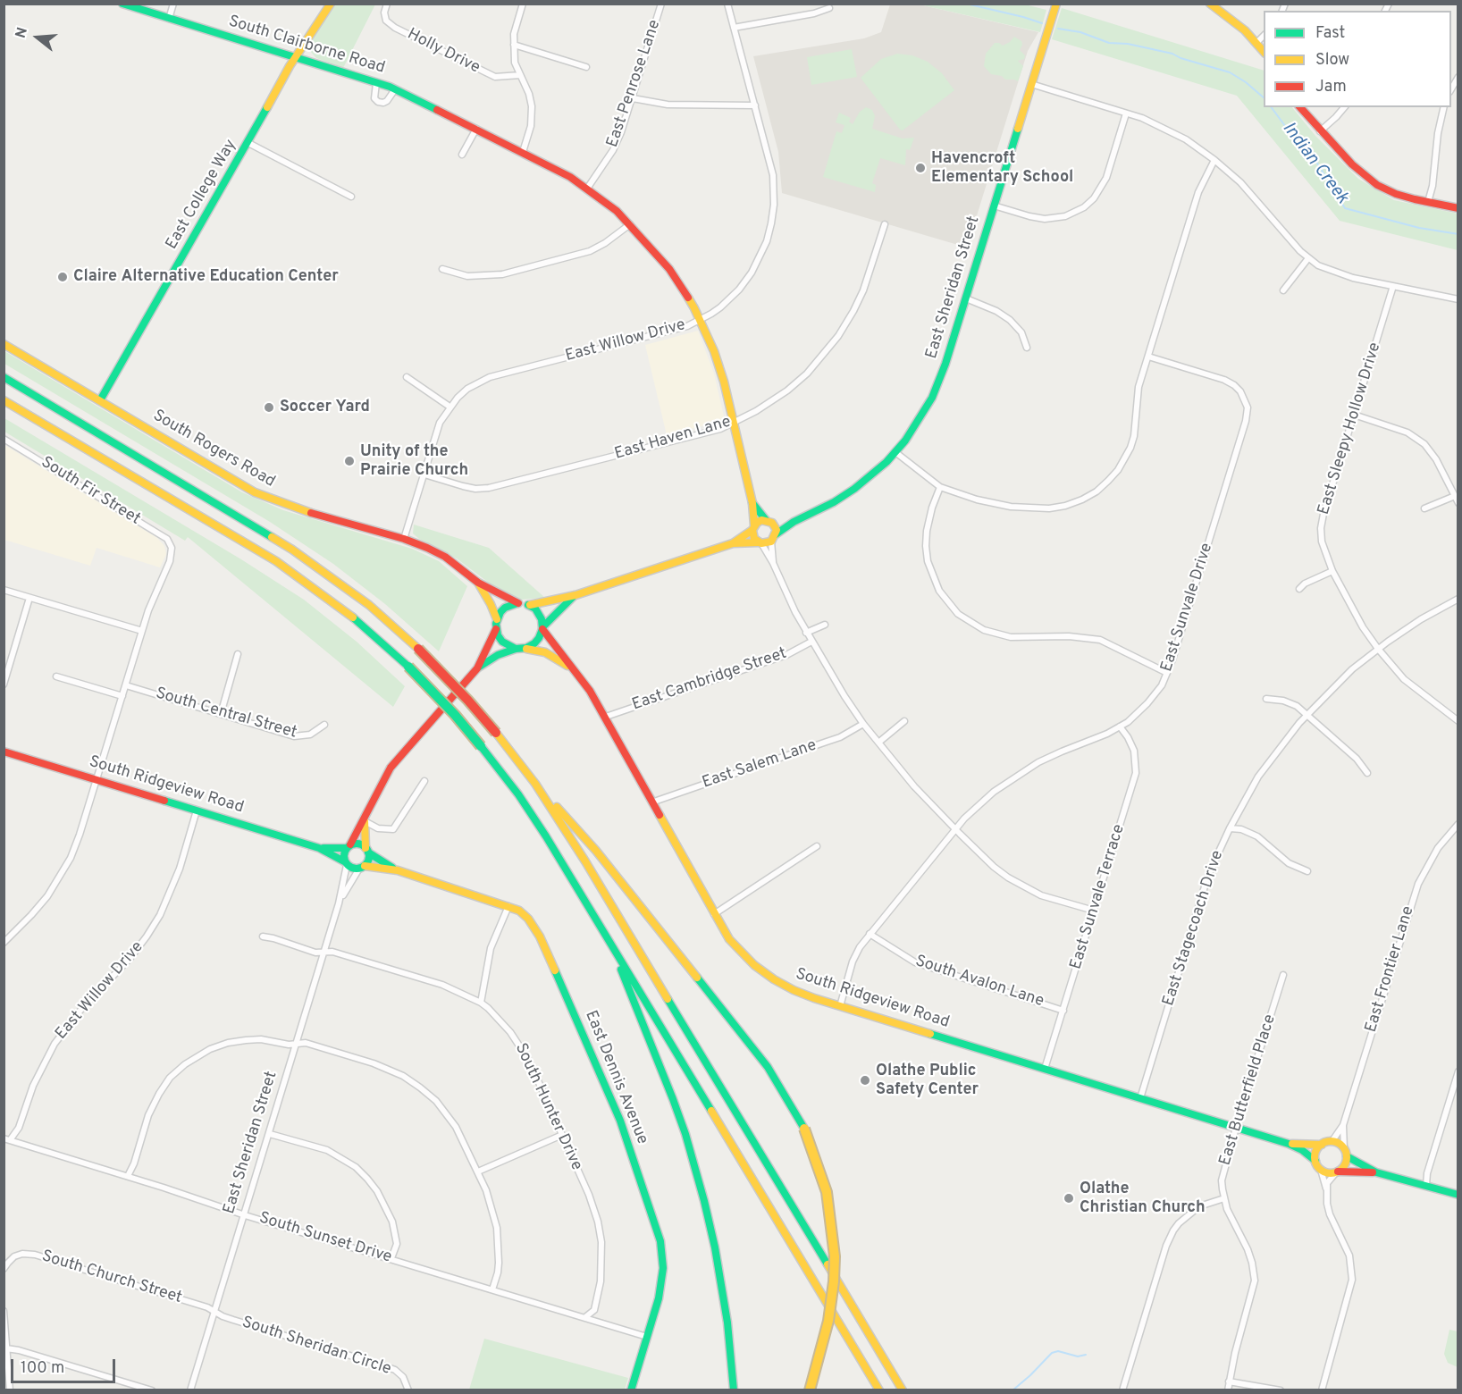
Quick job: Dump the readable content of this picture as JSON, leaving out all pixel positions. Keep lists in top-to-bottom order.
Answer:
{
  "streets": {
    "main road": [
      "South Clairborne Road",
      "East College Way",
      "East Sheridan Street",
      "South Rogers Road",
      "South Ridgeview Road",
      "East Dennis Avenue"
    ],
    "street": [
      "Holly Drive",
      "East Penrose Lane",
      "East Willow Drive",
      "East Sleepy Hollow Drive",
      "East Haven Lane",
      "South Fir Street",
      "East Sunvale Drive",
      "East Cambridge Street",
      "South Central Street",
      "East Salem Lane",
      "East Sunvale Terrace",
      "East Stagecoach Drive",
      "East Frontier Lane",
      "South Avalon Lane",
      "East Butterfield Place",
      "South Hunter Drive",
      "South Sunset Drive",
      "South Church Street",
      "South Sheridan Circle"
    ]
  },
  "crossings": [
    ["South Clairborne Road", "East Penrose Lane"],
    ["South Clairborne Road", "East College Way"],
    ["South Clairborne Road", "East Sheridan Street"],
    ["South Clairborne Road", "East Willow Drive"],
    ["South Clairborne Road", "East Haven Lane"],
    ["East College Way", "South Rogers Road"],
    ["East Sheridan Street", "South Ridgeview Road"],
    ["East Sheridan Street", "East Dennis Avenue"],
    ["East Sheridan Street", "South Hunter Drive"],
    ["East Sheridan Street", "South Sunset Drive"],
    ["East Sheridan Street", "South Church Street"],
    ["East Sheridan Street", "South Sheridan Circle"],
    ["East Willow Drive", "East Haven Lane"],
    ["East Willow Drive", "South Rogers Road"],
    ["East Willow Drive", "South Ridgeview Road"],
    ["East Willow Drive", "South Sunset Drive"],
    ["East Sleepy Hollow Drive", "East Stagecoach Drive"],
    ["East Sunvale Drive", "South Ridgeview Road"],
    ["East Sunvale Drive", "East Sunvale Terrace"],
    ["East Sunvale Drive", "South Avalon Lane"],
    ["East Cambridge Street", "South Ridgeview Road"],
    ["East Salem Lane", "South Ridgeview Road"],
    ["South Ridgeview Road", "East Sunvale Terrace"],
    ["South Ridgeview Road", "East Stagecoach Drive"],
    ["South Ridgeview Road", "East Dennis Avenue"],
    ["South Ridgeview Road", "East Butterfield Place"],
    ["East Sunvale Terrace", "South Avalon Lane"],
    ["East Dennis Avenue", "South Sunset Drive"],
    ["South Hunter Drive", "South Sunset Drive"],
    ["South Church Street", "South Sheridan Circle"]
  ],
  "water": ["Indian Creek"],
  "places": [
    "Havencroft Elementary School",
    "Claire Alternative Education Center",
    "Soccer Yard",
    "Unity of the Prairie Church",
    "Olathe Public Safety Center",
    "Olathe Christian Church"
  ],
  "legend": ["Fast", "Slow", "Jam"],
  "scale_bar": "100 m",
  "north": "left"
}
